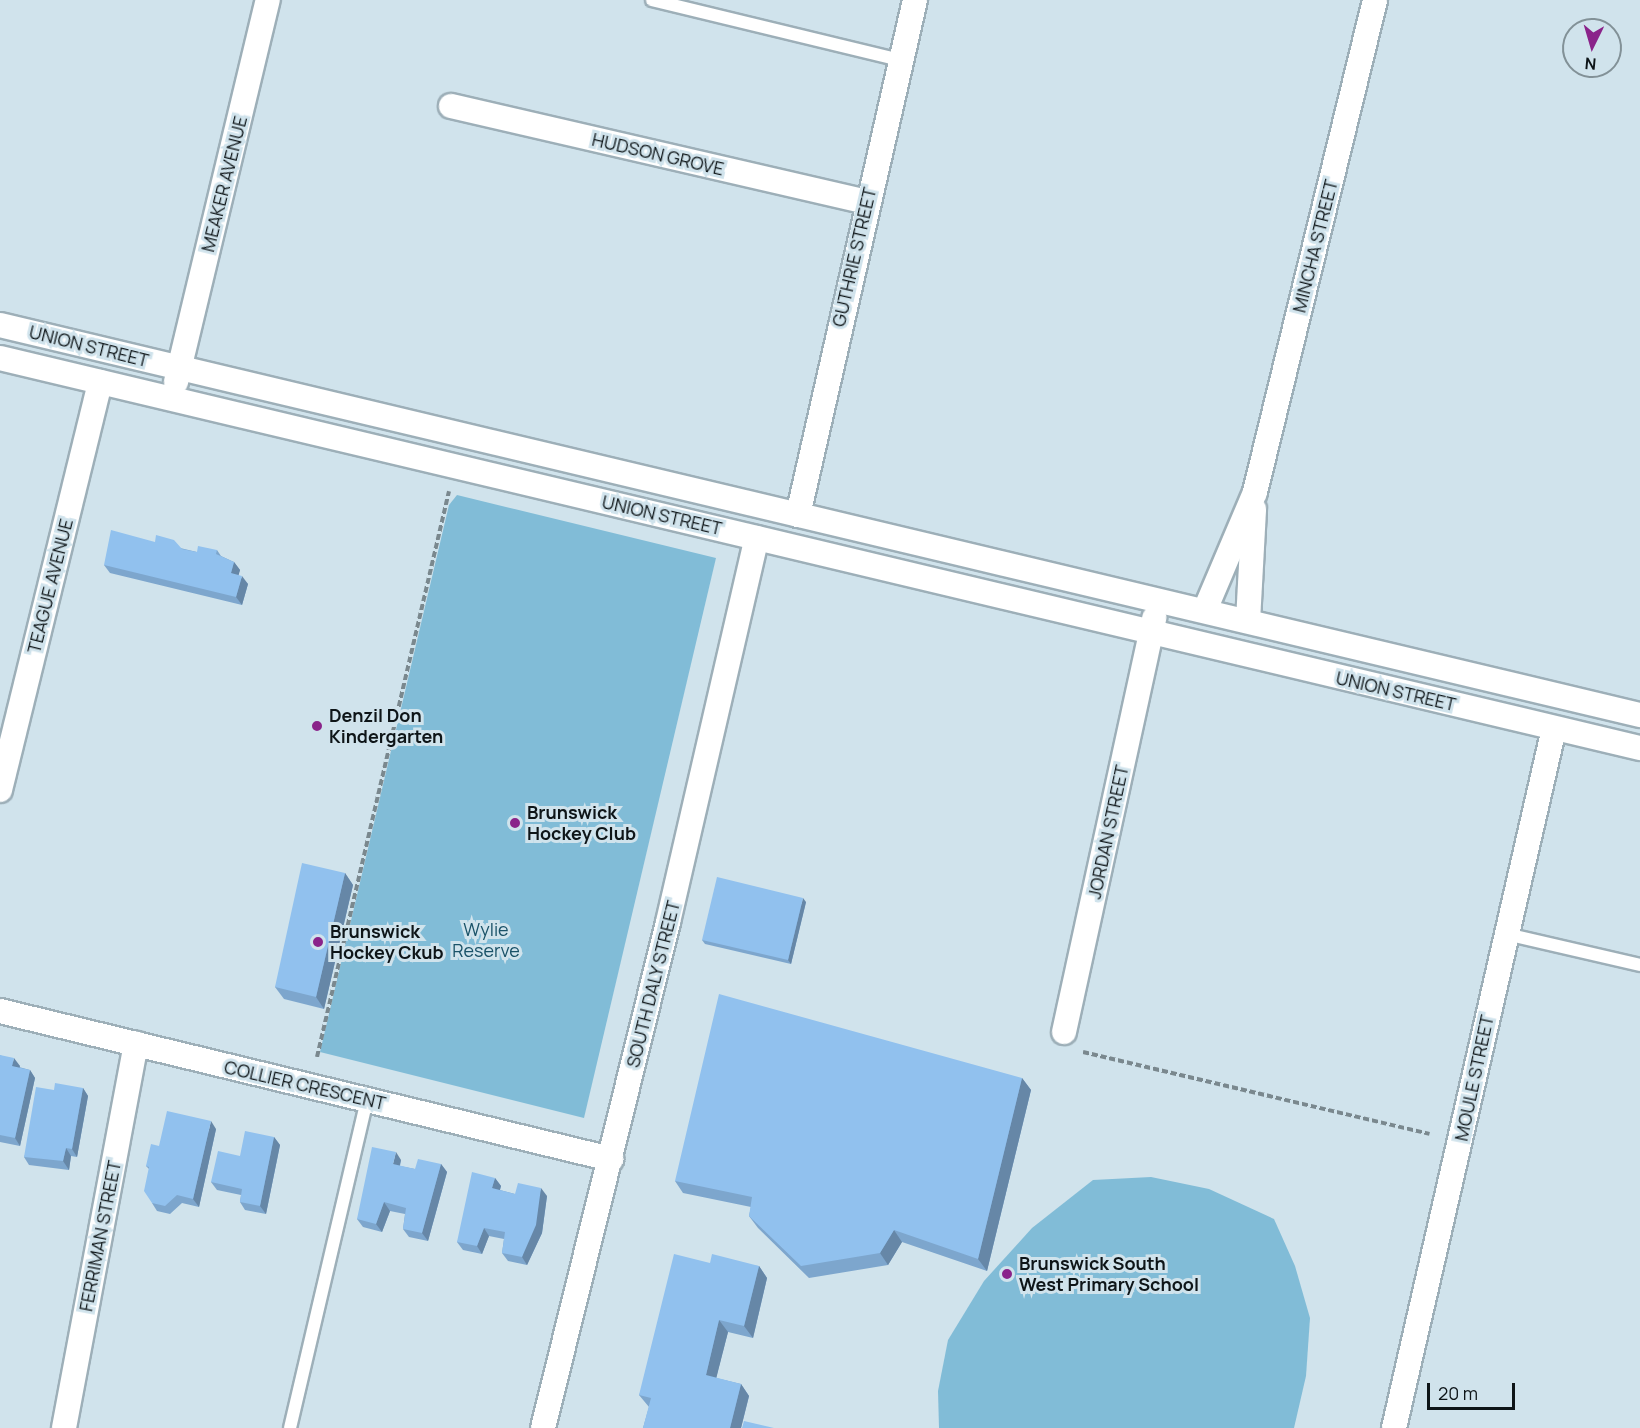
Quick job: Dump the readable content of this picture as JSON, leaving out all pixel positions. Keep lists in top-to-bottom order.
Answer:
{
  "streets": {
    "street": [
      "HUDSON GROVE",
      "MEAKER AVENUE",
      "MINCHA STREET",
      "GUTHRIE STREET",
      "UNION STREET",
      "TEAGUE AVENUE",
      "JORDAN STREET",
      "SOUTH DALY STREET",
      "MOULE STREET",
      "COLLIER CRESCENT",
      "FERRIMAN STREET"
    ]
  },
  "crossings": [
    ["HUDSON GROVE", "GUTHRIE STREET"],
    ["MEAKER AVENUE", "UNION STREET"],
    ["MINCHA STREET", "UNION STREET"],
    ["GUTHRIE STREET", "UNION STREET"],
    ["UNION STREET", "TEAGUE AVENUE"],
    ["UNION STREET", "JORDAN STREET"],
    ["UNION STREET", "SOUTH DALY STREET"],
    ["UNION STREET", "MOULE STREET"],
    ["SOUTH DALY STREET", "COLLIER CRESCENT"],
    ["COLLIER CRESCENT", "FERRIMAN STREET"]
  ],
  "parks": ["Wylie Reserve"],
  "places": [
    "Denzil Don Kindergarten",
    "Brunswick Hockey Club",
    "Brunswick Hockey Ckub",
    "Brunswick South West Primary School"
  ],
  "scale_bar": "20 m",
  "north": "bottom"
}
